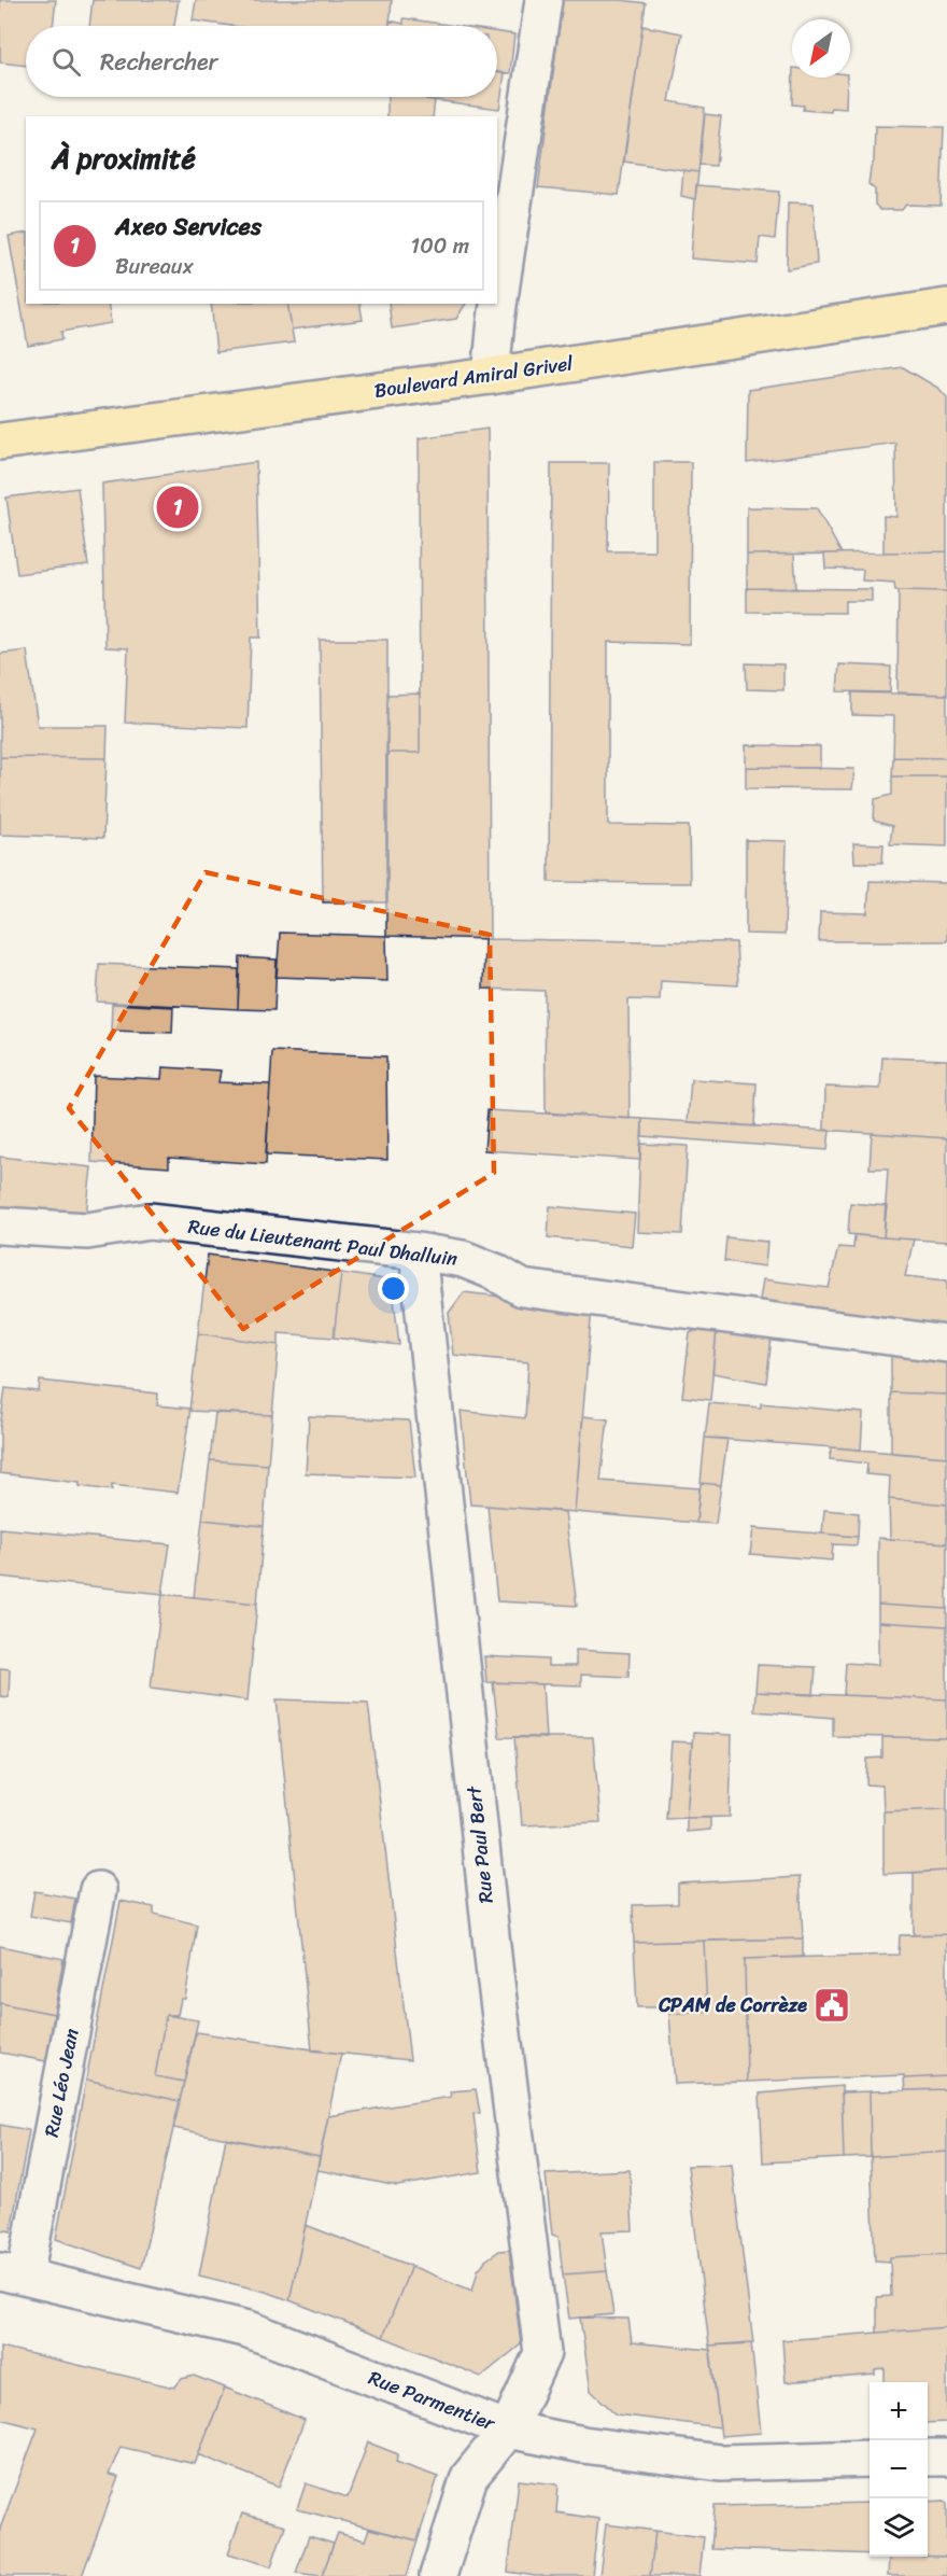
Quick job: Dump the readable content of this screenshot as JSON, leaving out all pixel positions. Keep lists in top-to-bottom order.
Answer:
{
  "streets": {
    "main road": ["Boulevard Amiral Grivel"],
    "street": [
      "Rue du Lieutenant Paul Dhalluin",
      "Rue Paul Bert",
      "Rue Léo Jean",
      "Rue Parmentier"
    ]
  },
  "crossings": [
    ["Rue du Lieutenant Paul Dhalluin", "Rue Paul Bert"],
    ["Rue Paul Bert", "Rue Parmentier"],
    ["Rue Léo Jean", "Rue Parmentier"]
  ],
  "places": {
    "public building": ["CPAM de Corrèze"]
  },
  "north": "bottom left",
  "page": {
    "search": "Rechercher",
    "heading": "À proximité",
    "list": [
      {
        "mark": "1",
        "name": "Axeo Services",
        "note": "Bureaux",
        "value": "100 m"
      }
    ],
    "pins": "1",
    "map_buttons": ["+", "−"]
  }
}
